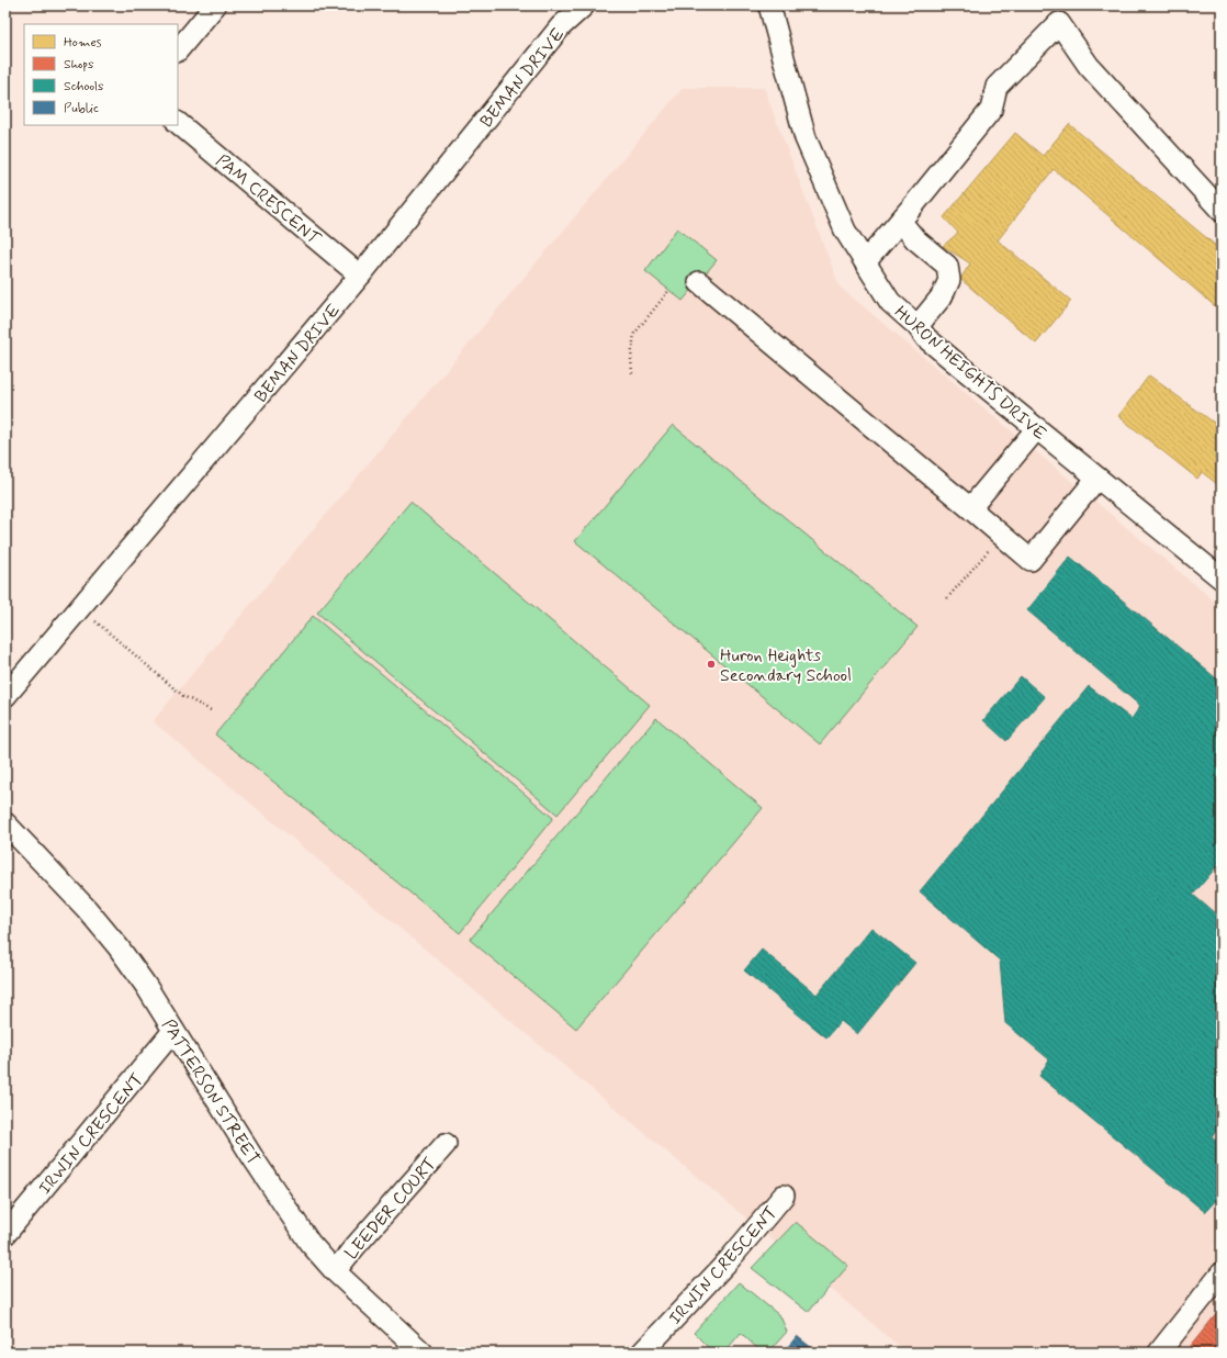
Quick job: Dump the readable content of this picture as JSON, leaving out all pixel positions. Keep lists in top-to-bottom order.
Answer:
{
  "streets": {
    "street": [
      "BEMAN DRIVE",
      "PAM CRESCENT",
      "HURON HEIGHTS DRIVE",
      "PATTERSON STREET",
      "IRWIN CRESCENT",
      "LEEDER COURT"
    ]
  },
  "crossings": [
    ["BEMAN DRIVE", "PAM CRESCENT"],
    ["PATTERSON STREET", "IRWIN CRESCENT"],
    ["PATTERSON STREET", "LEEDER COURT"]
  ],
  "places": ["Huron Heights Secondary School"],
  "legend": [
    "Homes",
    "Shops",
    "Schools",
    "Public"
  ]
}
